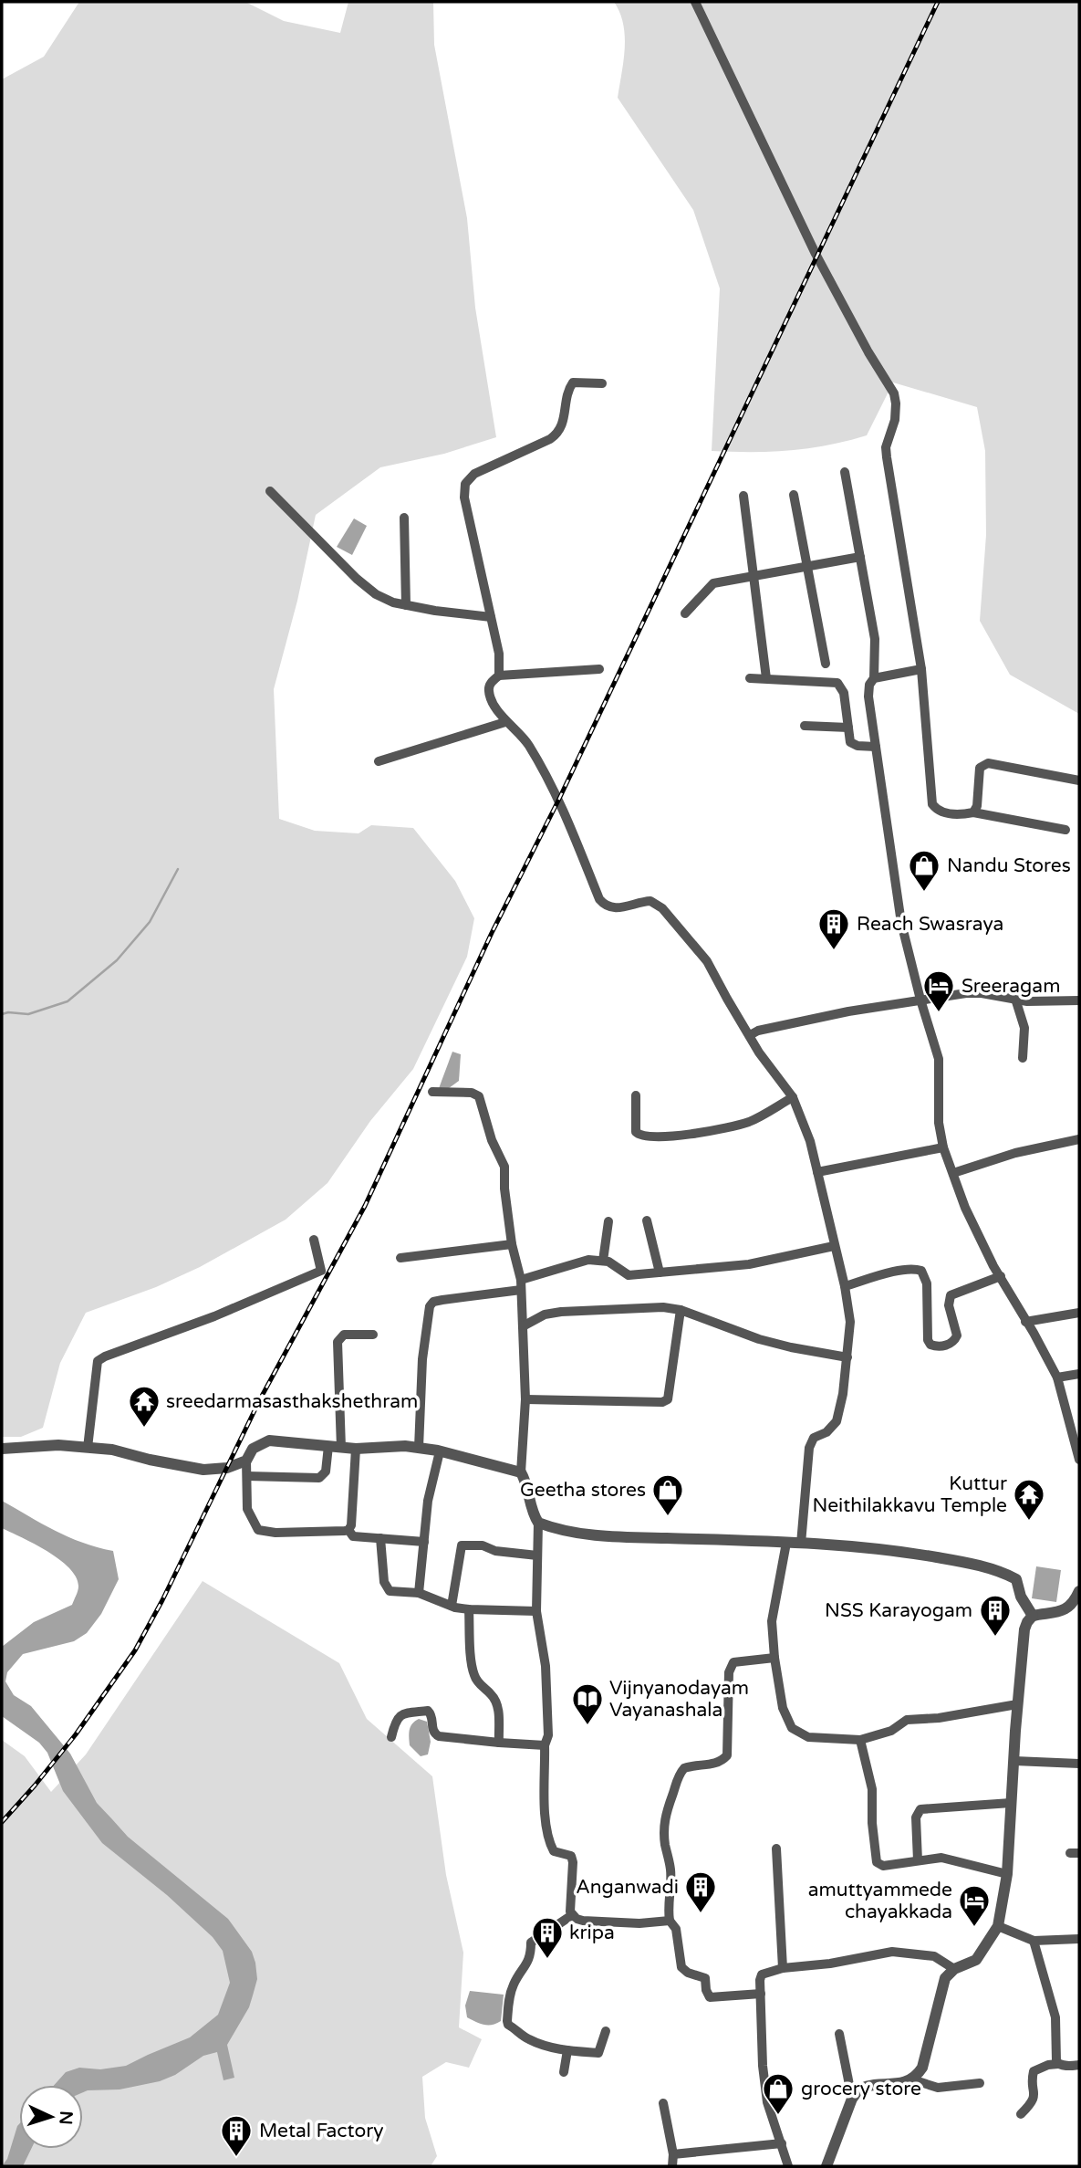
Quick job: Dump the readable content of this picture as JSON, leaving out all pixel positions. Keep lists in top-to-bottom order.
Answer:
{
  "places": {
    "shop": ["Nandu Stores", "Geetha stores", "grocery store"],
    "building": [
      "Reach Swasraya",
      "NSS Karayogam",
      "Anganwadi",
      "kripa",
      "Metal Factory"
    ],
    "hotel": ["Sreeragam", "amuttyammede chayakkada"],
    "temple": ["sreedarmasasthakshethram", "Kuttur Neithilakkavu Temple"],
    "library": ["Vijnyanodayam Vayanashala"]
  },
  "north": "right"
}
